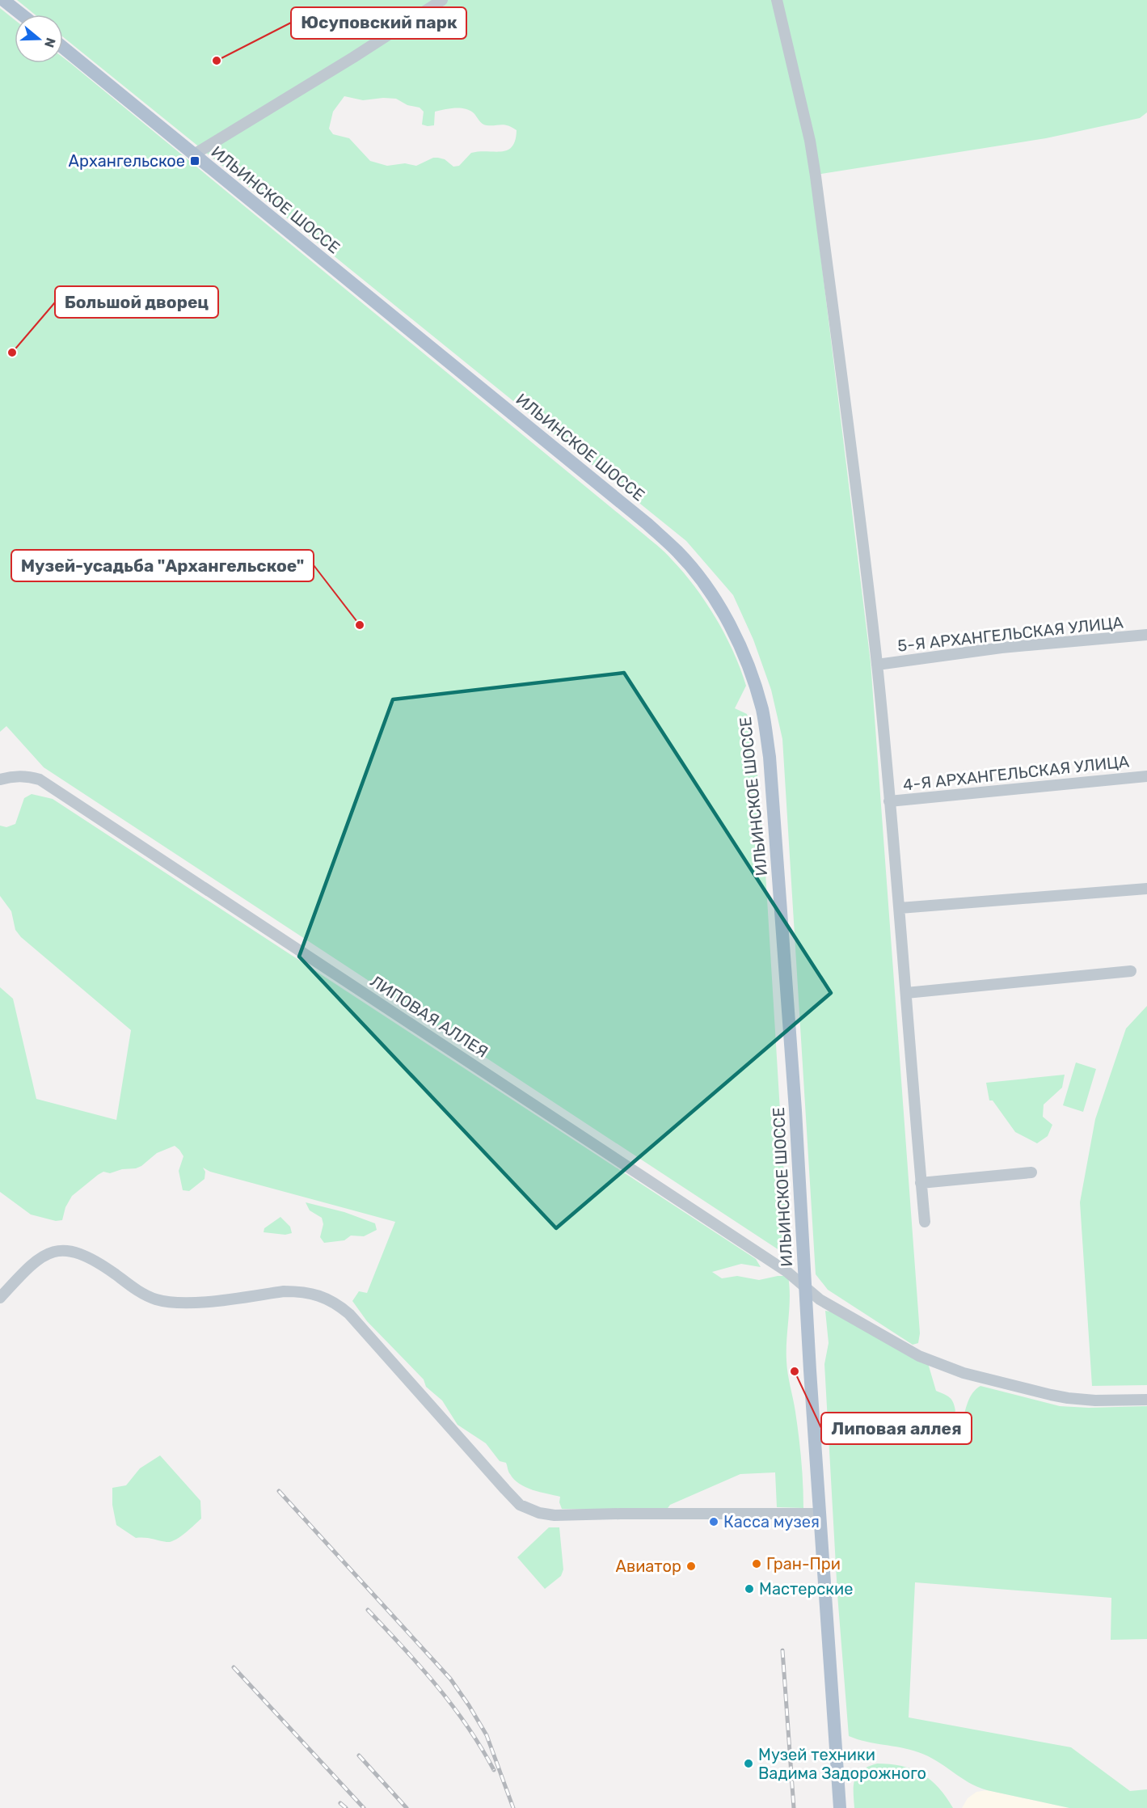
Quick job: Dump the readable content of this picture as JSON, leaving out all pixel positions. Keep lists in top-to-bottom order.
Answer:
{
  "streets": {
    "main road": ["ИЛЬИНСКОЕ ШОССЕ"],
    "street": ["5-Я АРХАНГЕЛЬСКАЯ УЛИЦА", "4-Я АРХАНГЕЛЬСКАЯ УЛИЦА", "ЛИПОВАЯ АЛЛЕЯ"]
  },
  "crossings": [
    ["ИЛЬИНСКОЕ ШОССЕ", "ЛИПОВАЯ АЛЛЕЯ"]
  ],
  "places": {
    "other": [
      "Юсуповский парк",
      "Большой дворец",
      "Музей-усадьба \"Архангельское\"",
      "Липовая аллея",
      "Касса музея",
      "Гран-При",
      "Авиатор",
      "Мастерские",
      "Музей техники Вадима Задорожного"
    ],
    "transit": ["Архангельское"]
  },
  "north": "right"
}
